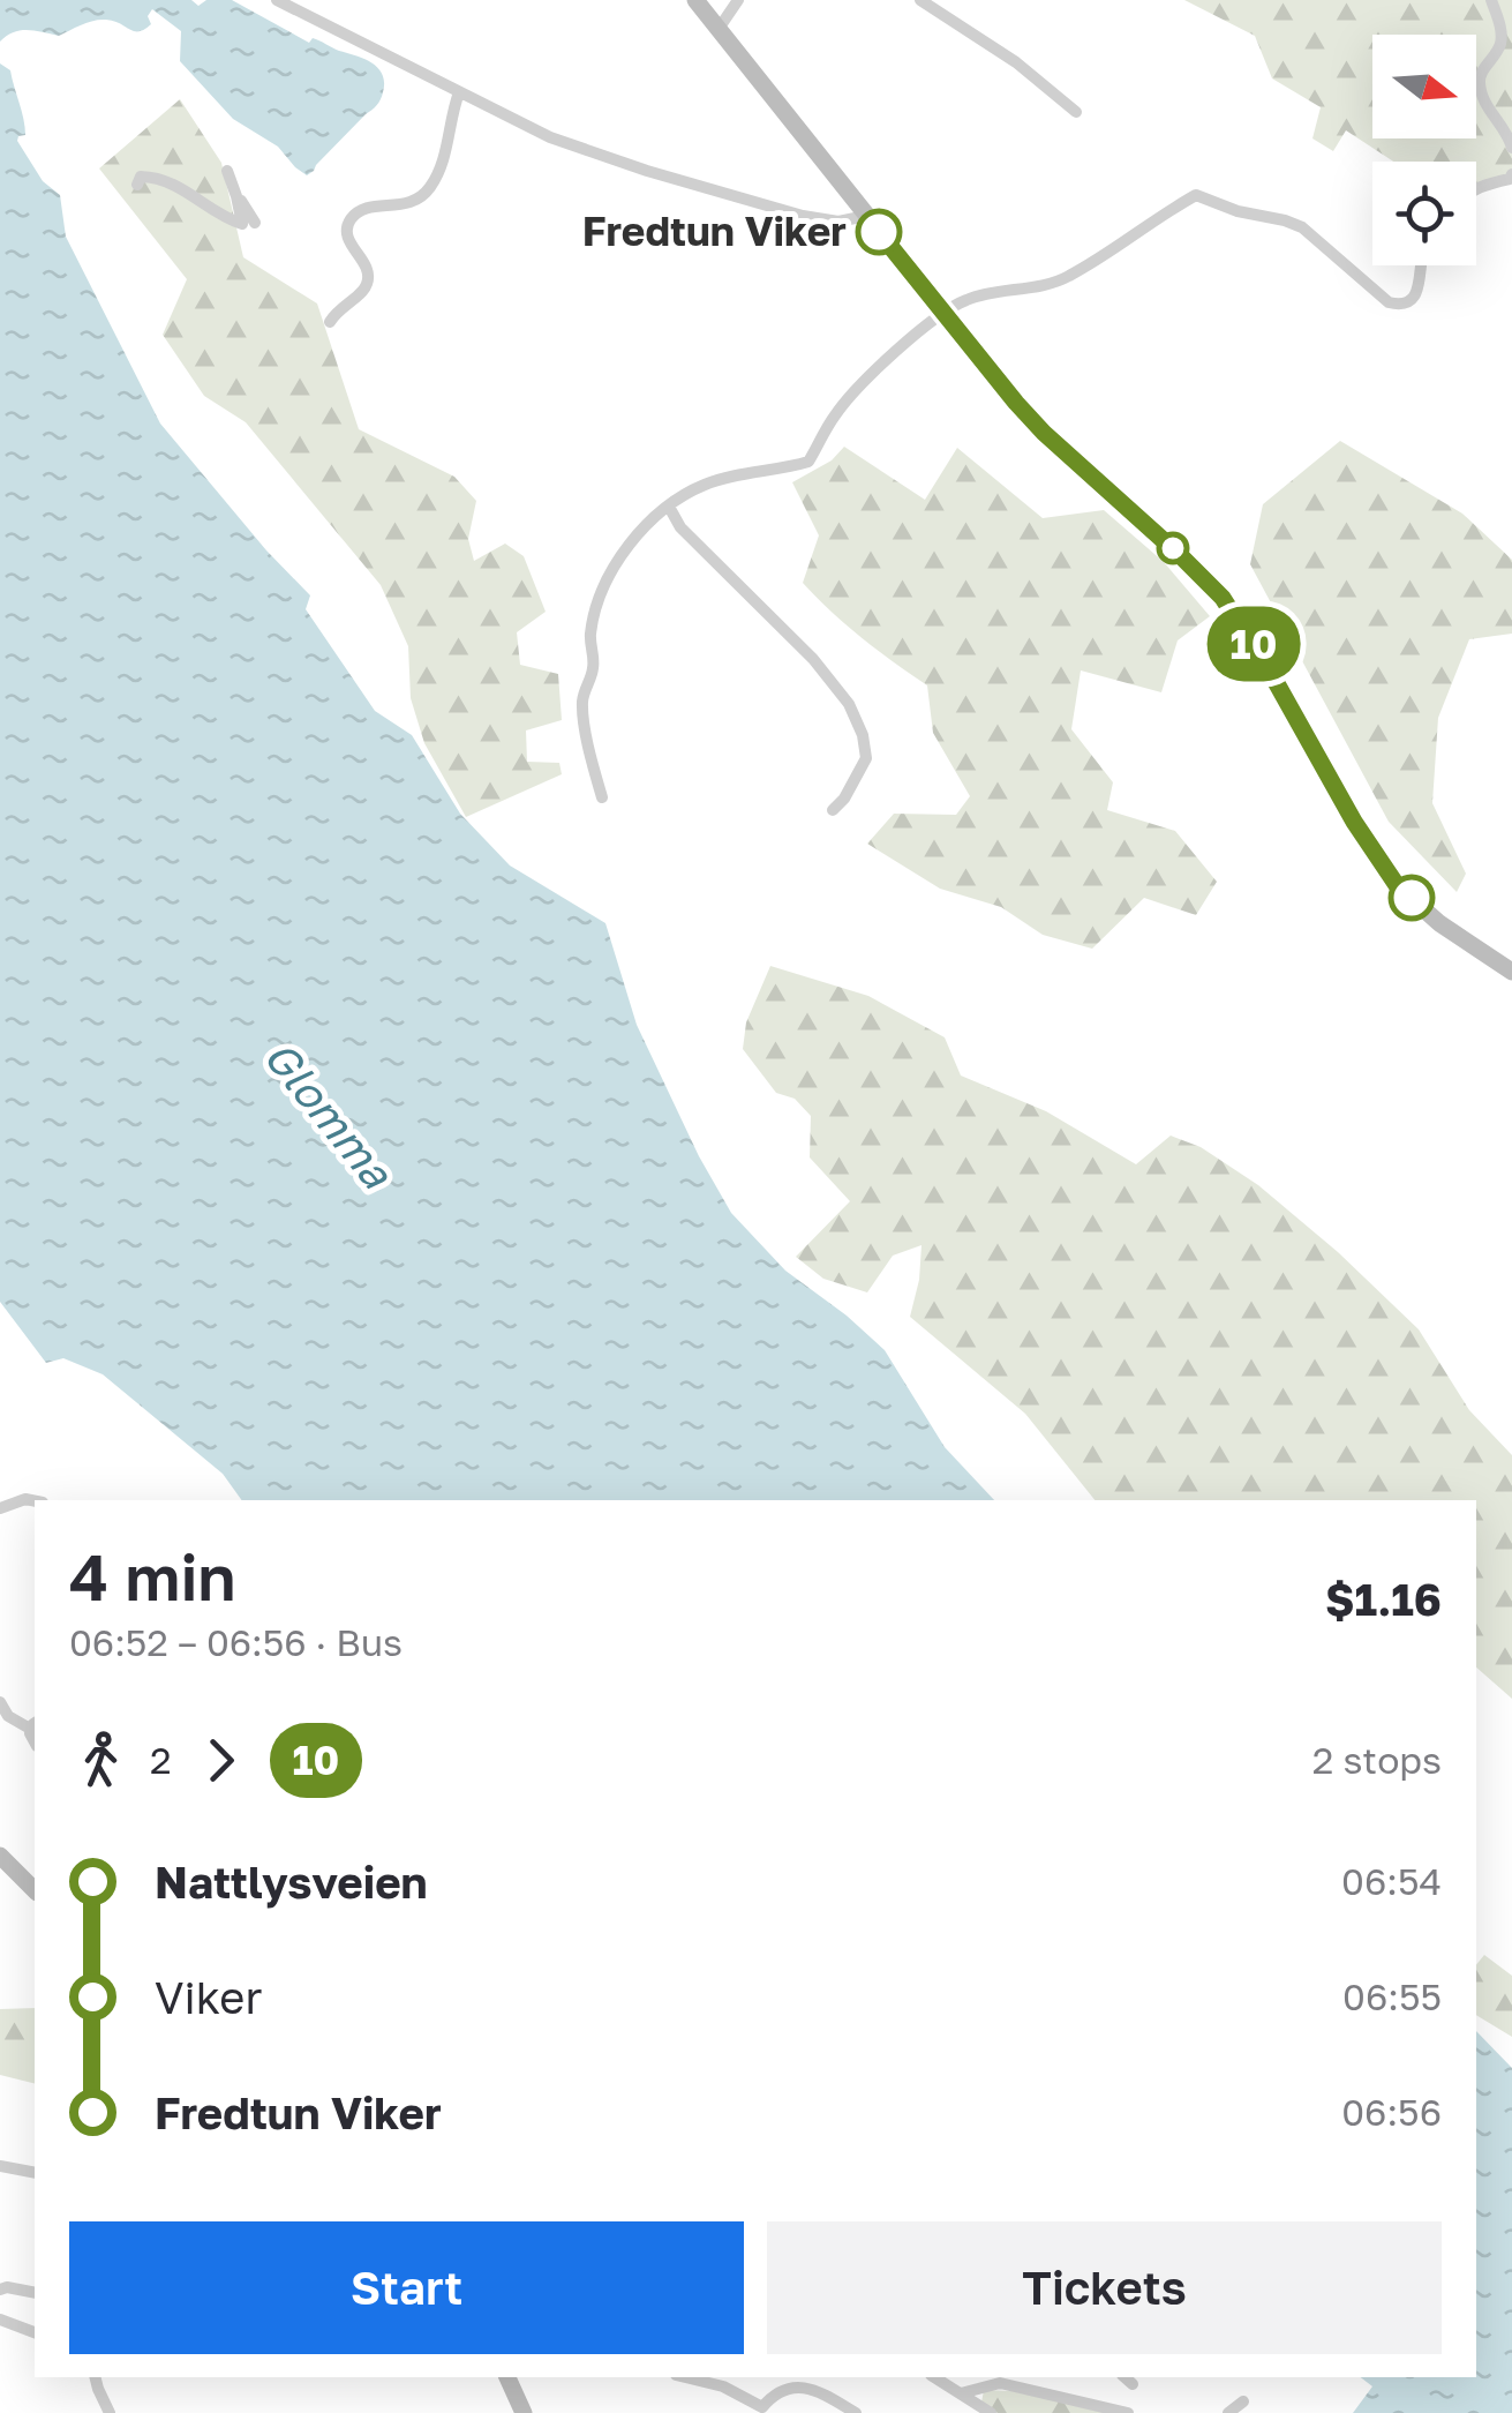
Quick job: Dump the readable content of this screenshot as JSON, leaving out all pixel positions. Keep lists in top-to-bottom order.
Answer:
{
  "water": ["Glomma"],
  "places": ["Fredtun Viker"],
  "lines": ["bus line 10"],
  "north": "right",
  "page": {
    "on_map": "10",
    "heading": ["4 min", "06:52 – 06:56 · Bus", "$1.16"],
    "legs": ["2", "10", "2 stops"],
    "list": [
      {
        "name": "Nattlysveien",
        "value": "06:54"
      },
      {
        "name": "Viker",
        "value": "06:55"
      },
      {
        "name": "Fredtun Viker",
        "value": "06:56"
      }
    ],
    "buttons": ["Start", "Tickets"]
  }
}
